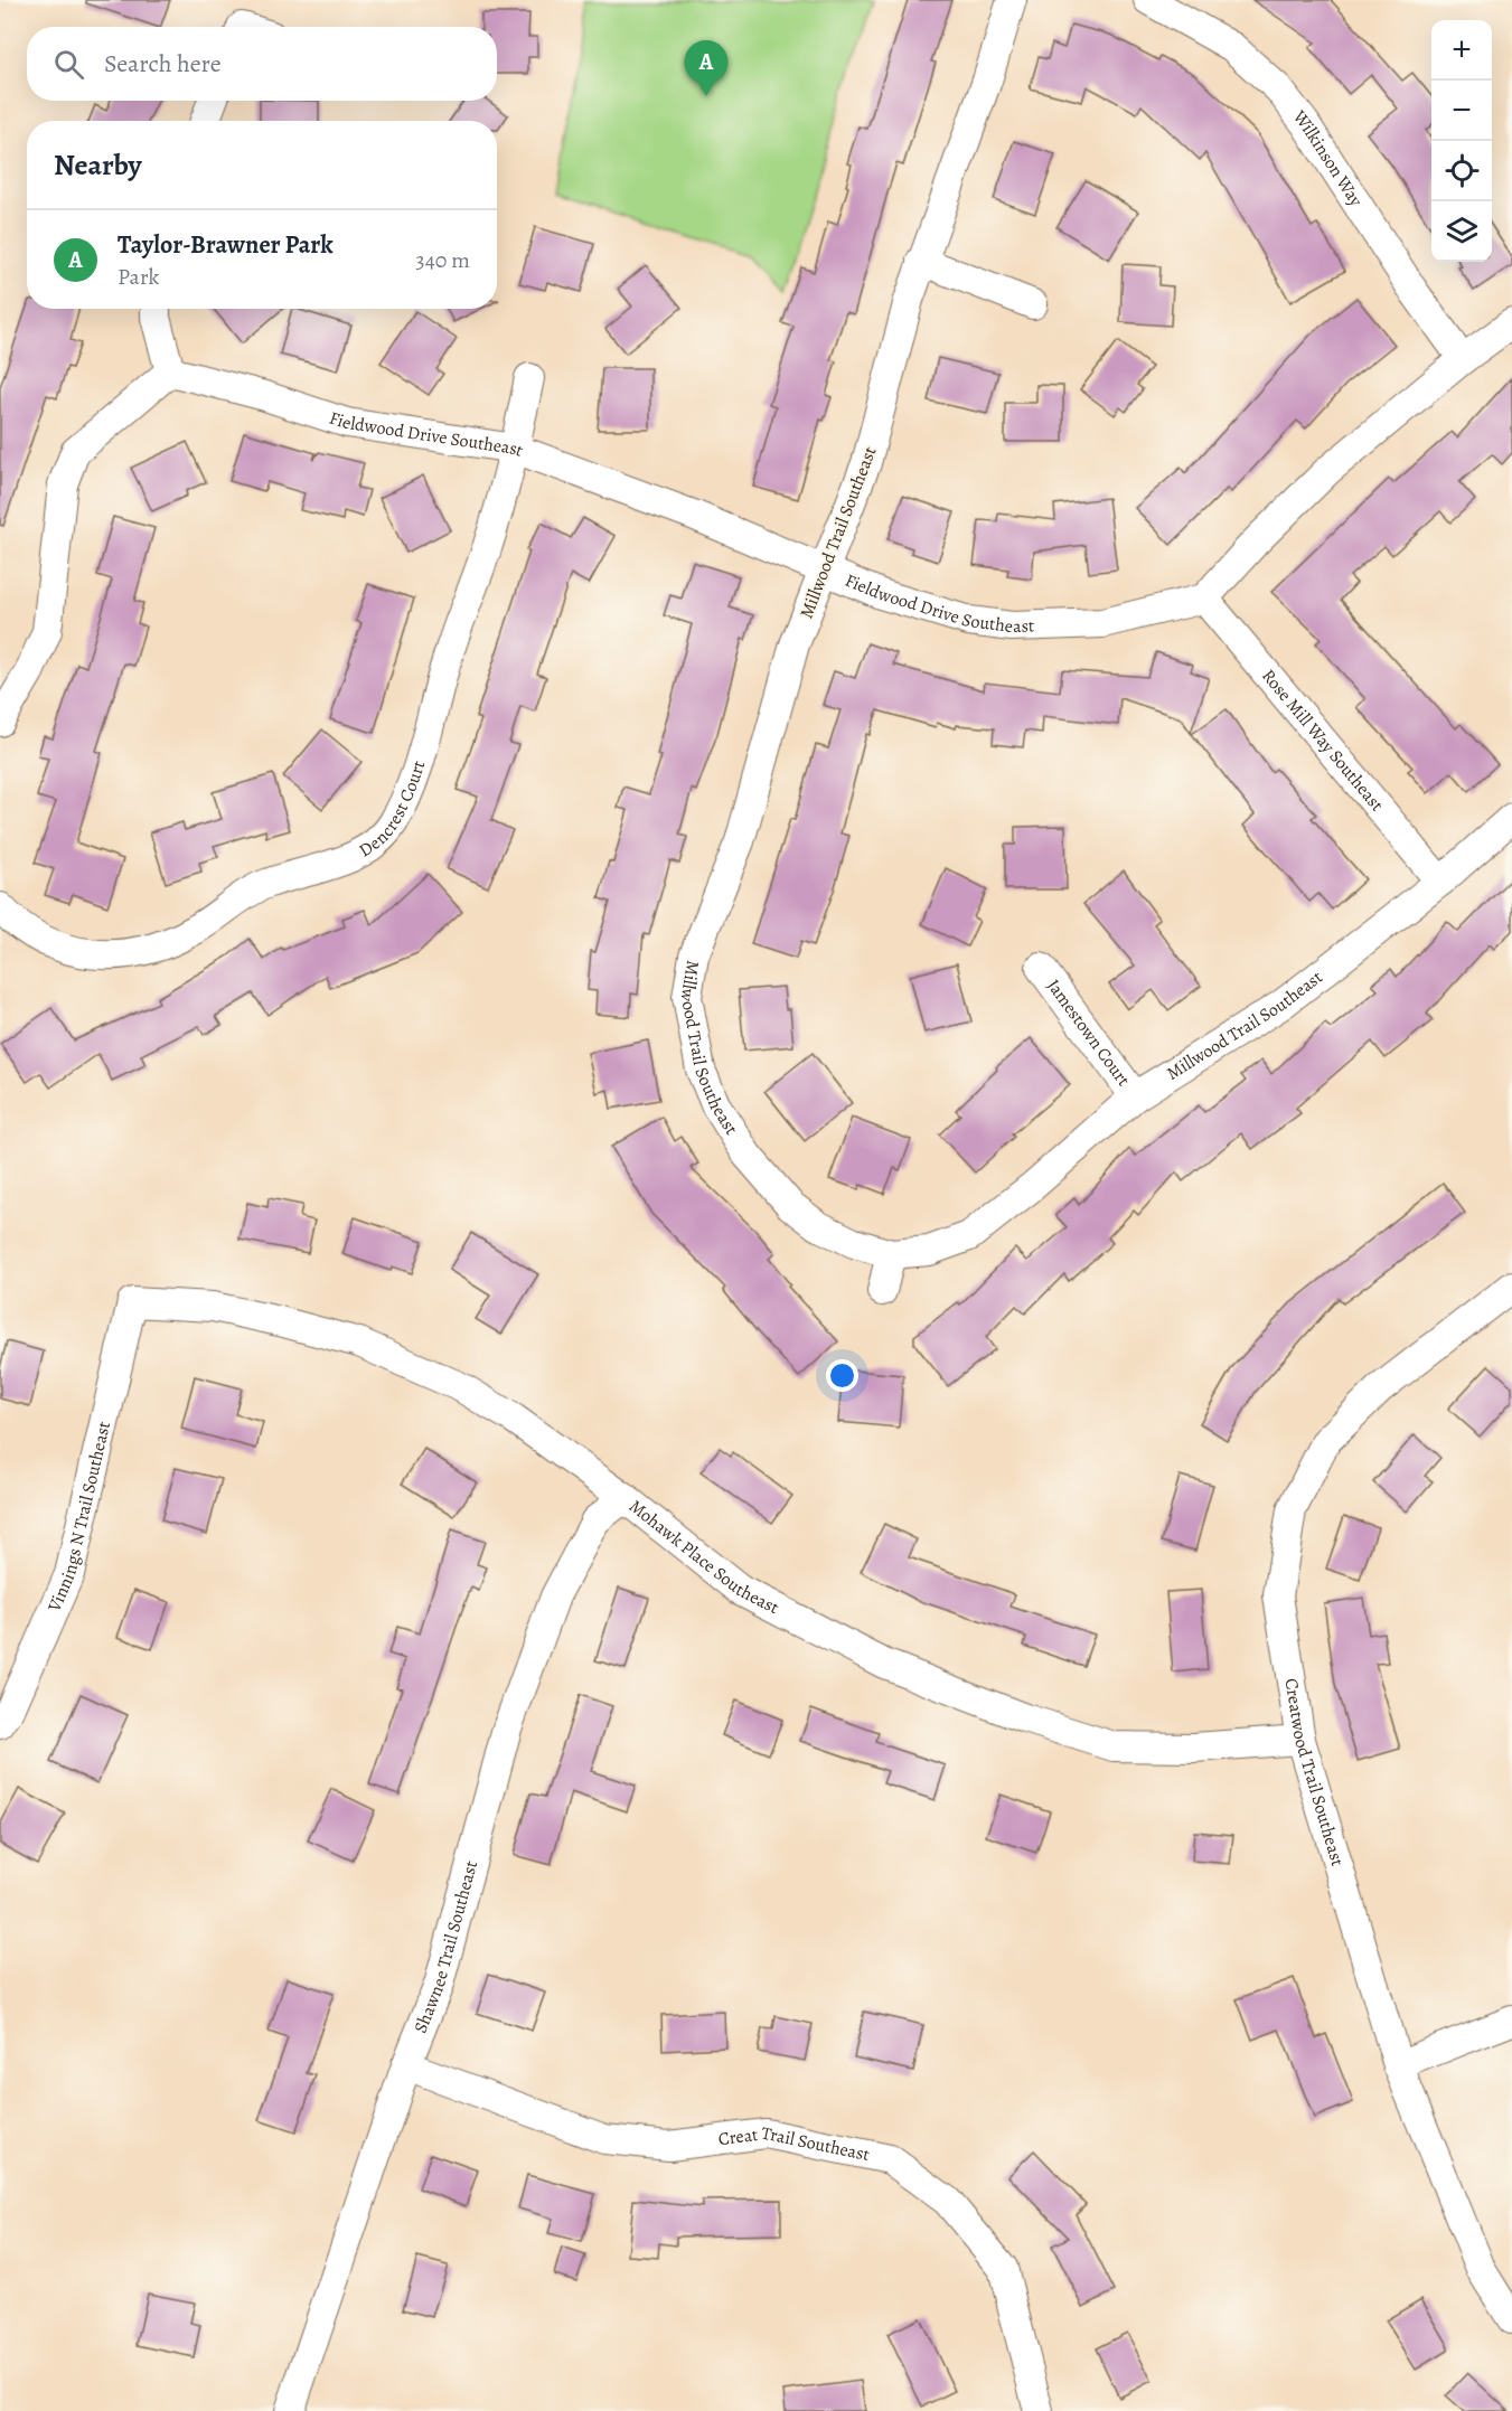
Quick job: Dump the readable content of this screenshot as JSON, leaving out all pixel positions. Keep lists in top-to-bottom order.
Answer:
{
  "streets": {
    "street": [
      "Wilkinson Way",
      "Fieldwood Drive Southeast",
      "Millwood Trail Southeast",
      "Rose Mill Way Southeast",
      "Dencrest Court",
      "Jamestown Court",
      "Vinnings N Trail Southeast",
      "Mohawk Place Southeast",
      "Creatwood Trail Southeast",
      "Shawnee Trail Southeast",
      "Creat Trail Southeast"
    ]
  },
  "crossings": [
    ["Fieldwood Drive Southeast", "Millwood Trail Southeast"],
    ["Fieldwood Drive Southeast", "Rose Mill Way Southeast"],
    ["Fieldwood Drive Southeast", "Dencrest Court"],
    ["Millwood Trail Southeast", "Rose Mill Way Southeast"],
    ["Millwood Trail Southeast", "Jamestown Court"],
    ["Vinnings N Trail Southeast", "Mohawk Place Southeast"],
    ["Mohawk Place Southeast", "Creatwood Trail Southeast"],
    ["Mohawk Place Southeast", "Shawnee Trail Southeast"],
    ["Shawnee Trail Southeast", "Creat Trail Southeast"]
  ],
  "page": {
    "map_buttons": ["+", "−"],
    "search": "Search here",
    "pins": "A",
    "heading": "Nearby",
    "list": [
      {
        "mark": "A",
        "name": "Taylor-Brawner Park",
        "note": "Park",
        "value": "340 m"
      }
    ]
  }
}
